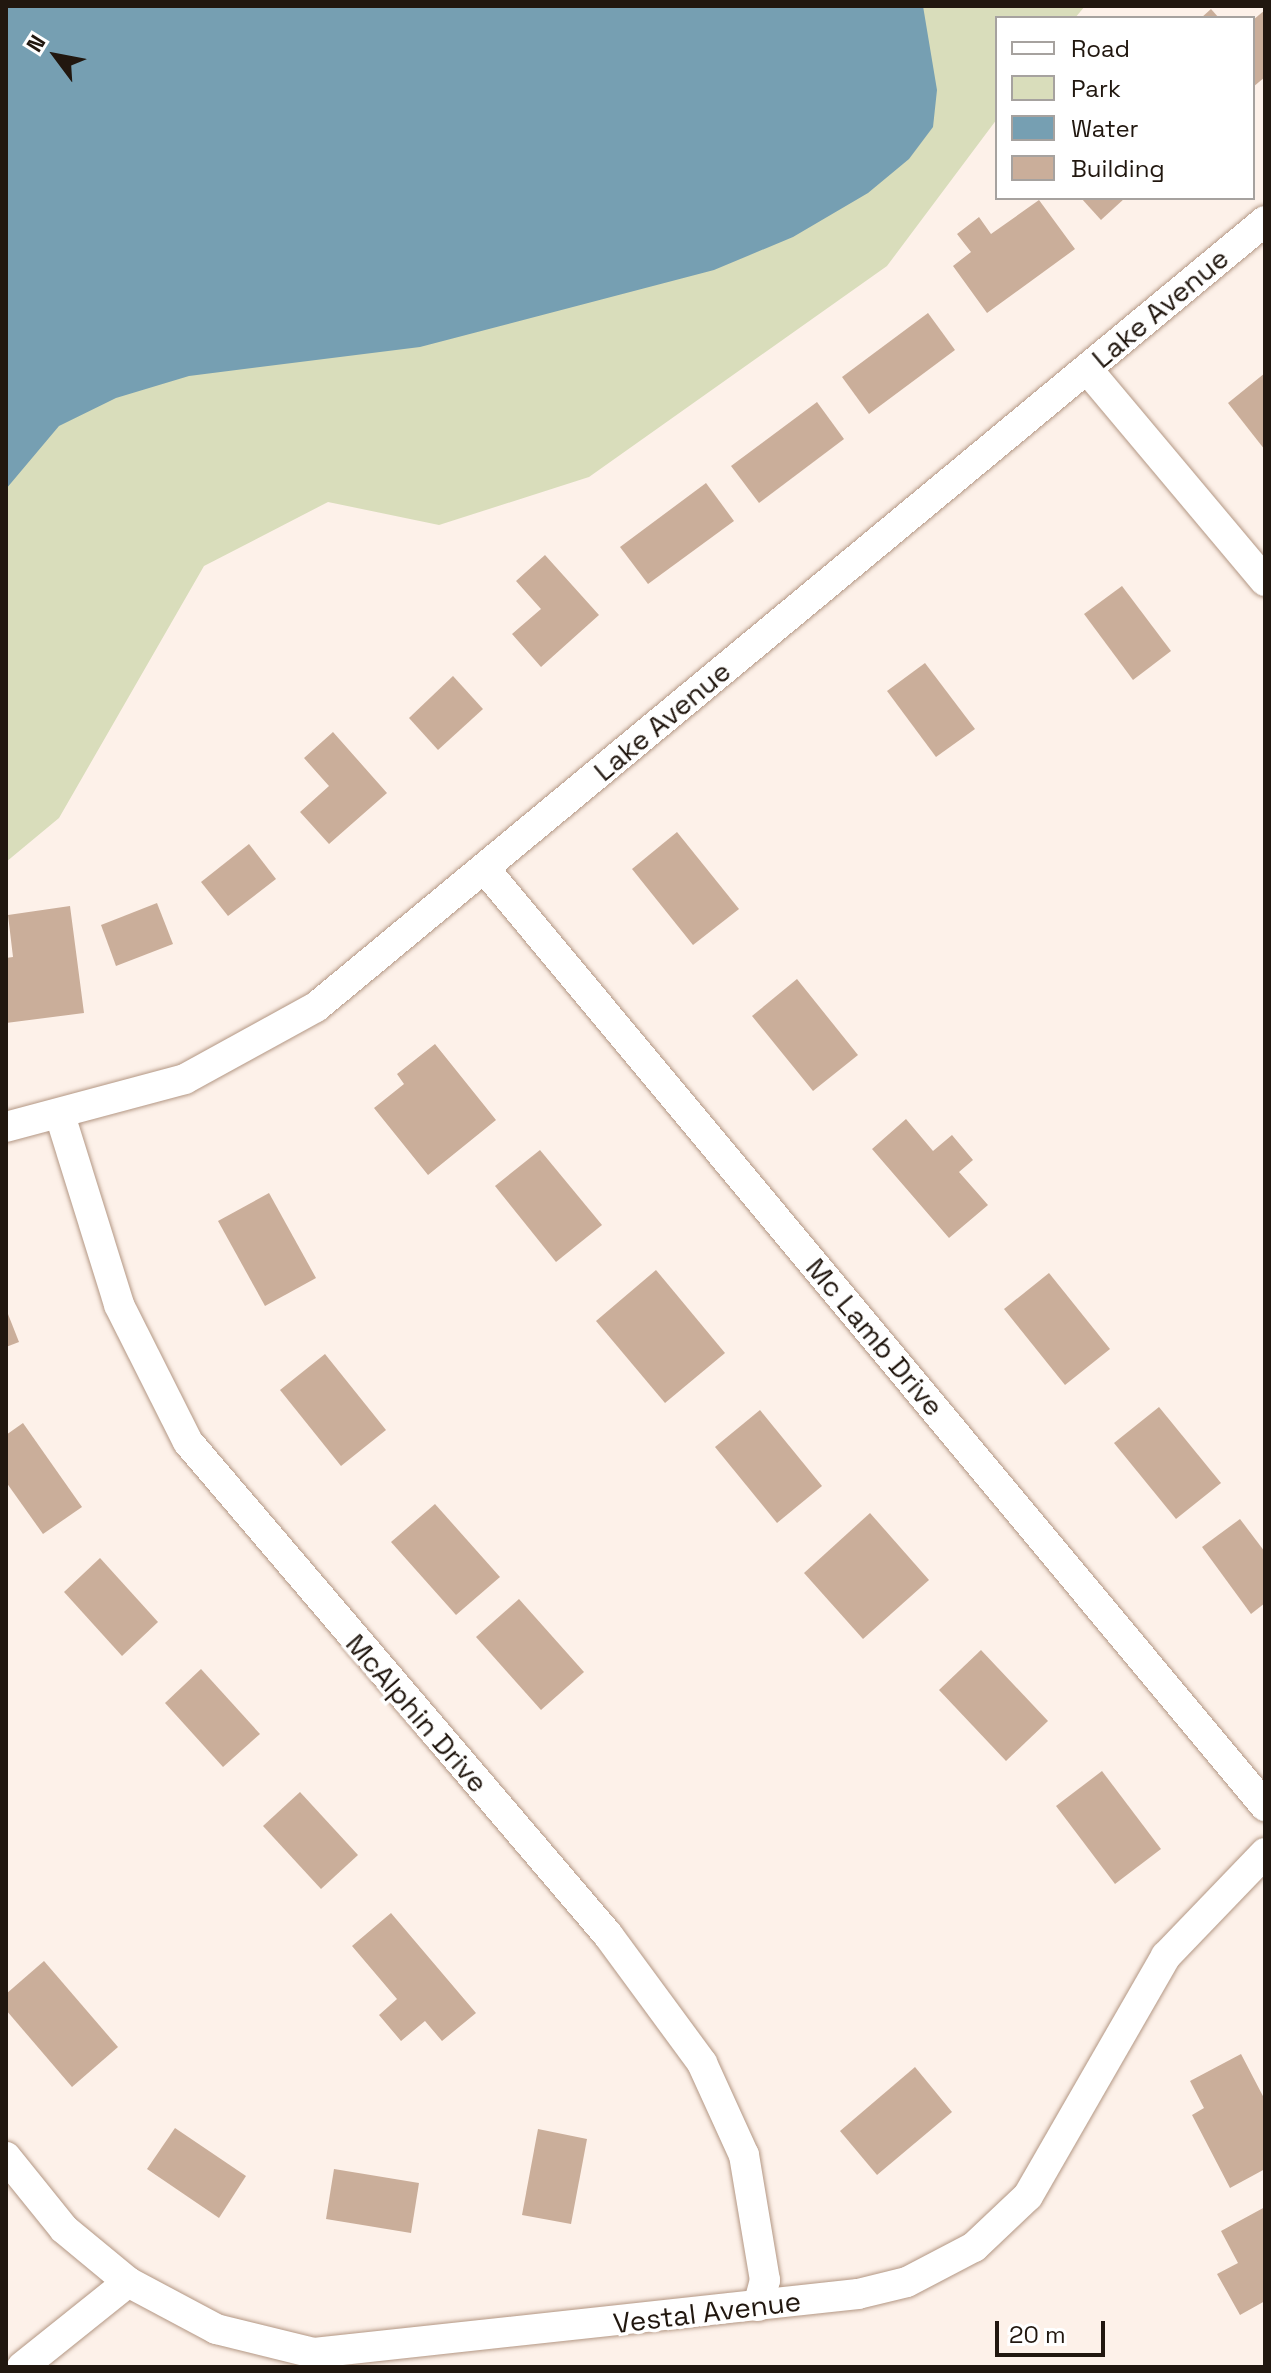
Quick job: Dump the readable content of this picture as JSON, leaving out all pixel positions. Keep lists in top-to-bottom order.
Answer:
{
  "streets": {
    "street": [
      "Lake Avenue",
      "Mc Lamb Drive",
      "McAlphin Drive",
      "Vestal Avenue"
    ]
  },
  "crossings": [
    ["Lake Avenue", "Mc Lamb Drive"],
    ["Lake Avenue", "McAlphin Drive"],
    ["McAlphin Drive", "Vestal Avenue"]
  ],
  "legend": [
    "Road",
    "Park",
    "Water",
    "Building"
  ],
  "scale_bar": "20 m",
  "north": "top left"
}
